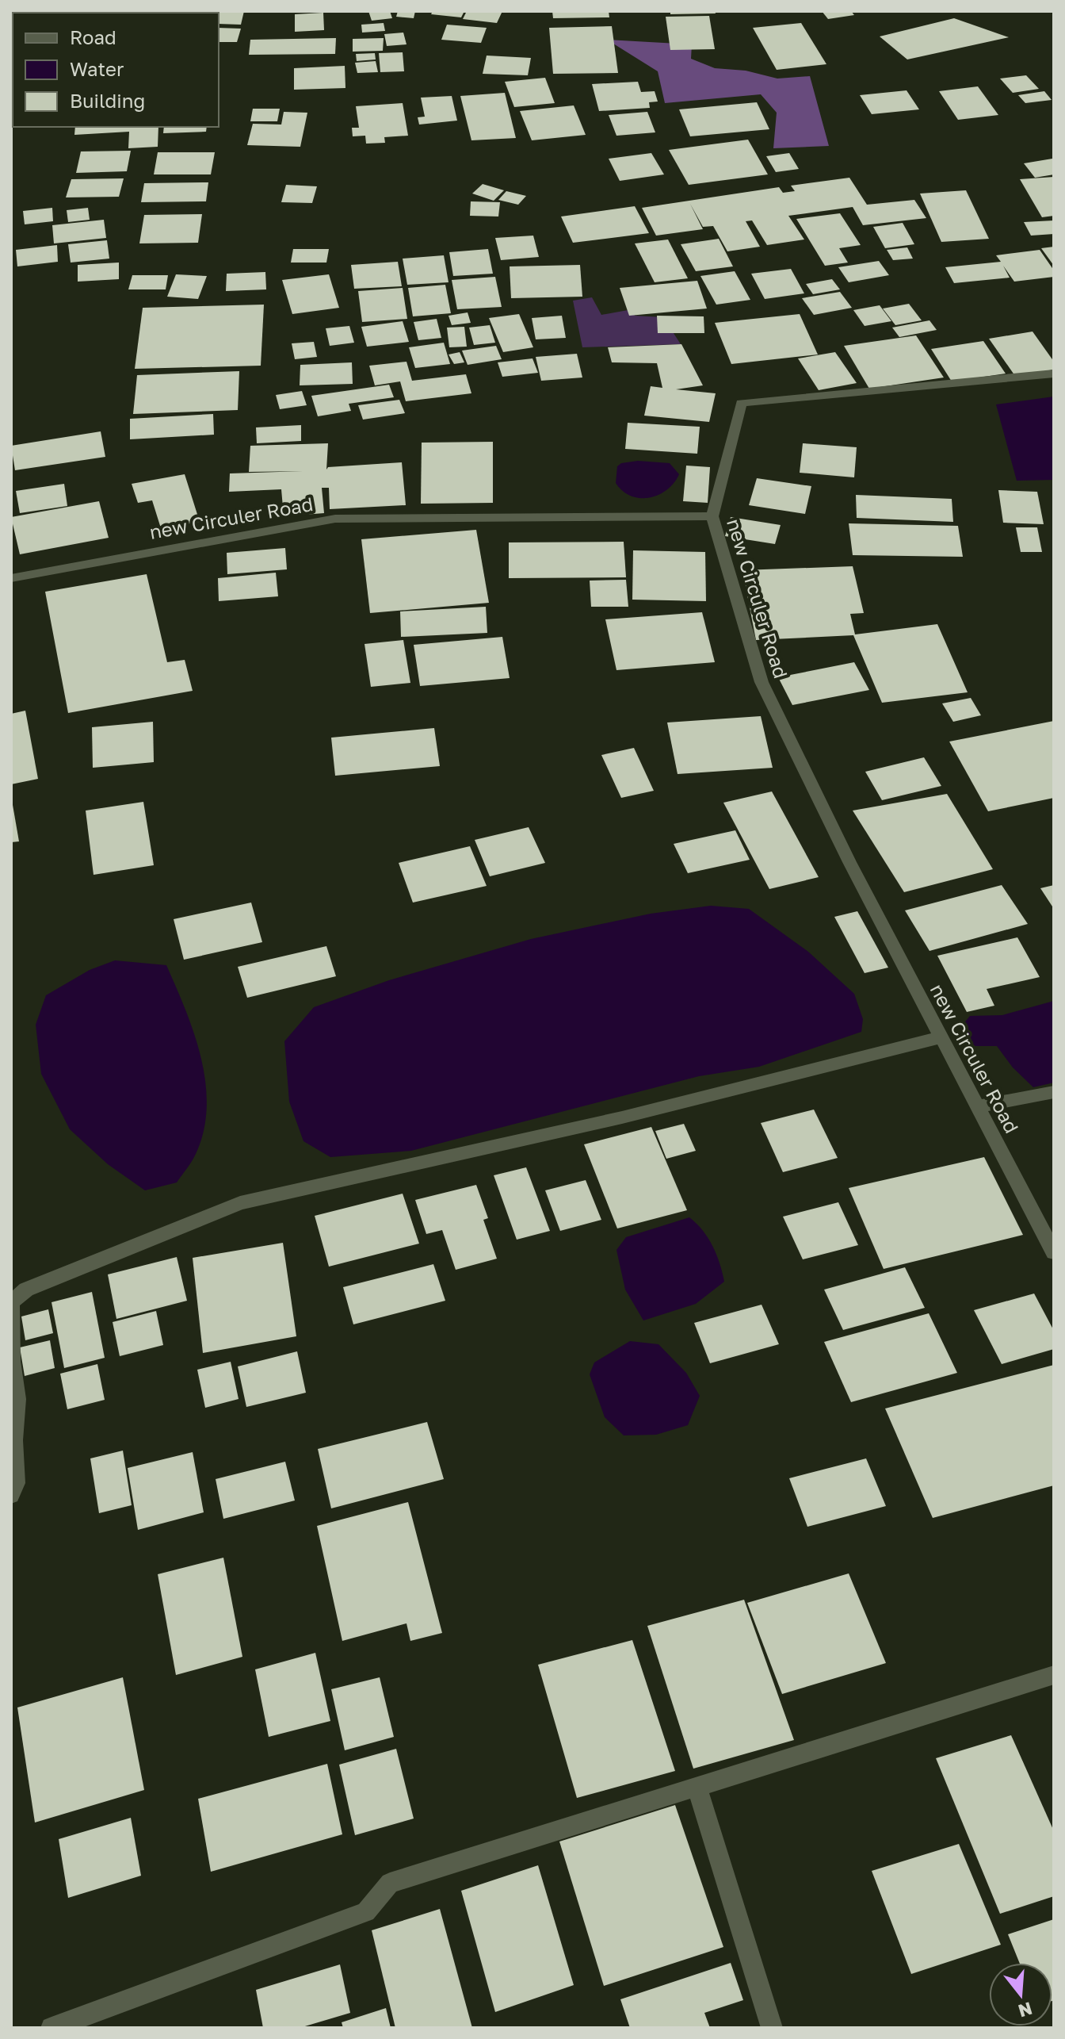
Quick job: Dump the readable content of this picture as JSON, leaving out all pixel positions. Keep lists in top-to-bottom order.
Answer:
{
  "streets": {
    "street": ["new Circuler Road"]
  },
  "legend": ["Road", "Water", "Building"],
  "north": "bottom"
}
